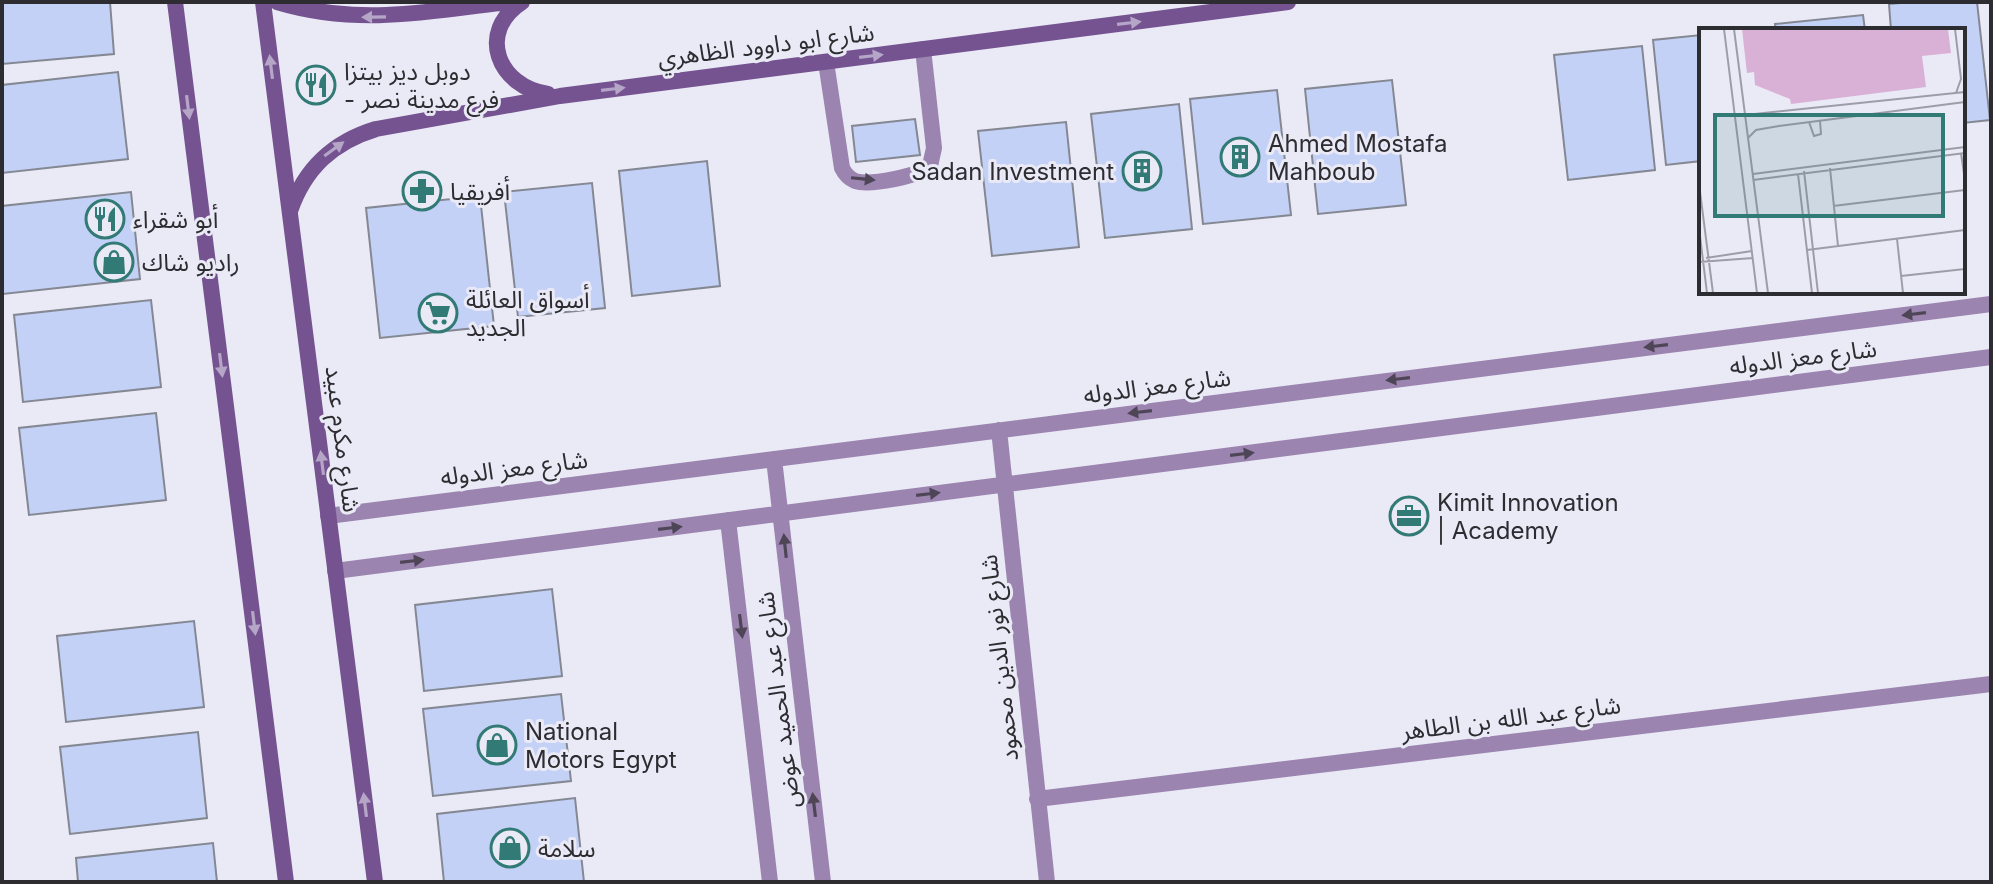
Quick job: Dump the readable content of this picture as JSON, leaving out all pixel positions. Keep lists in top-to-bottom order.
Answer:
{
  "streets": {
    "street": [
      "شارع ابو داوود الظاهري",
      "شارع معز الدوله",
      "شارع مكرم عبيد",
      "شارع نور الدين محمود",
      "شارع عبد الحميد عوض",
      "شارع عبد الله بن الطاهر"
    ]
  },
  "crossings": [
    ["شارع ابو داوود الظاهري", "شارع مكرم عبيد"],
    ["شارع معز الدوله", "شارع مكرم عبيد"],
    ["شارع معز الدوله", "شارع نور الدين محمود"],
    ["شارع معز الدوله", "شارع عبد الحميد عوض"],
    ["شارع نور الدين محمود", "شارع عبد الله بن الطاهر"]
  ],
  "one_way": ["شارع ابو داوود الظاهري"],
  "places": {
    "restaurant": ["دوبل ديز بيتزا - فرع مدينة نصر", "أبو شقراء"],
    "building": ["Ahmed Mostafa Mahboub", "Sadan Investment"],
    "pharmacy": ["أفريقيا"],
    "shop": ["راديو شاك", "National Motors Egypt", "سلامة"],
    "supermarket": ["أسواق العائلة الجديد"],
    "office": ["Kimit Innovation | Academy"]
  }
}
